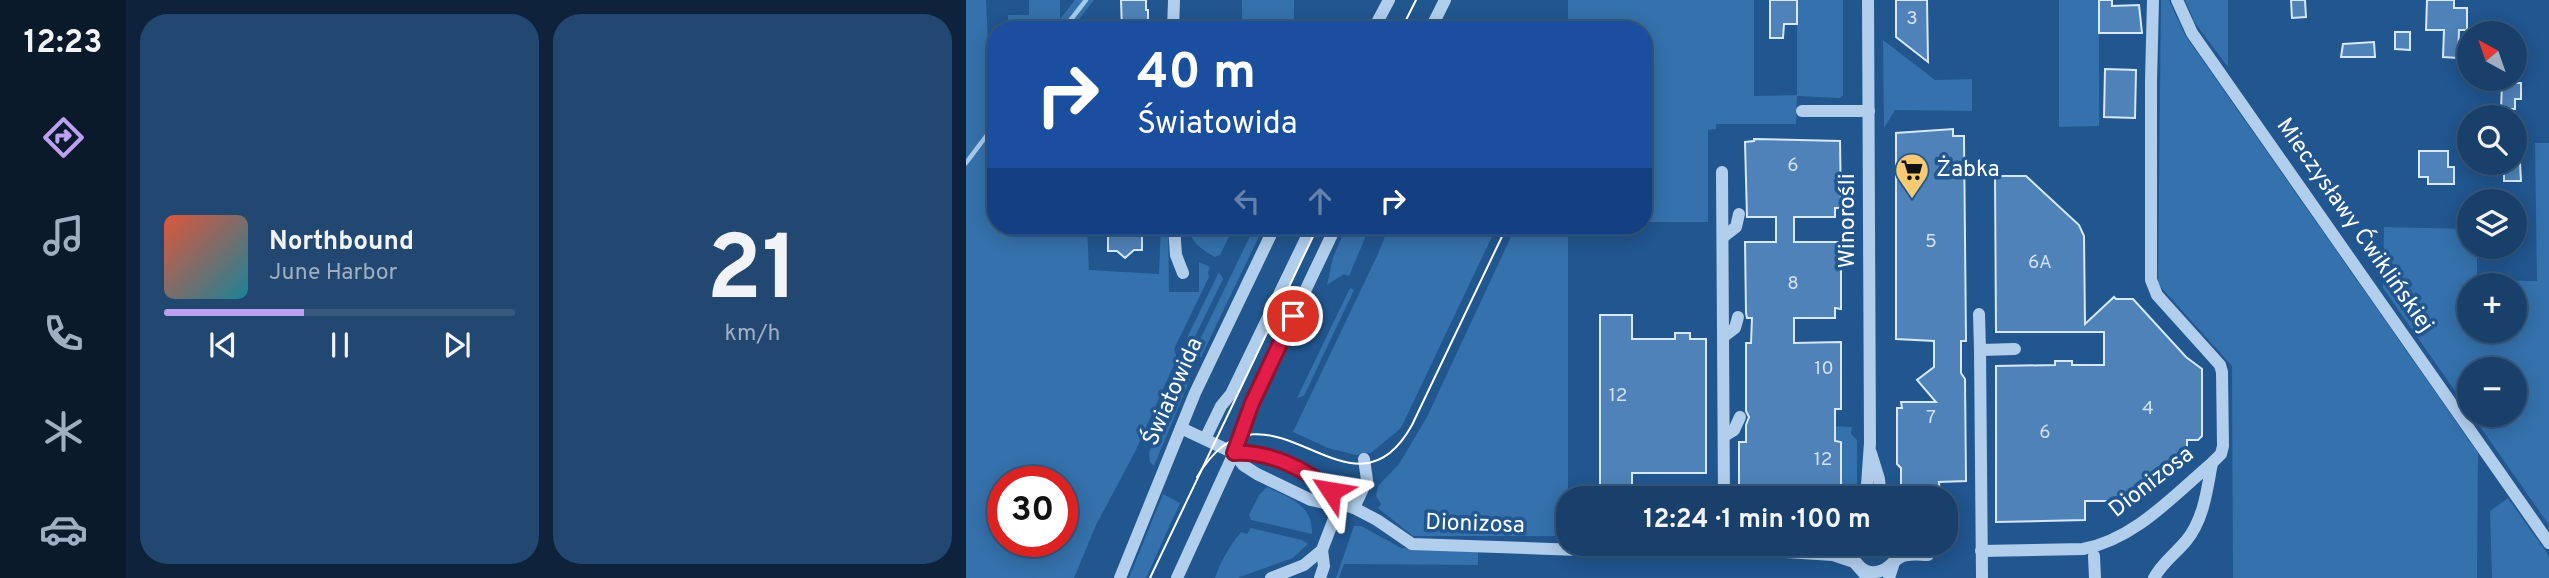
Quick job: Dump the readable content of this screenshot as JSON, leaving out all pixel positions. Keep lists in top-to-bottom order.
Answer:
{
  "streets": {
    "street": [
      "Winorośli",
      "Mieczysławy Ćwiklińskiej",
      "Światowida",
      "Dionizosa"
    ]
  },
  "crossings": [
    ["Światowida", "Dionizosa"]
  ],
  "places": {
    "supermarket": ["Żabka"]
  },
  "house_numbers": [
    "3",
    "6",
    "5",
    "6A",
    "8",
    "10",
    "12",
    "4",
    "7",
    "6",
    "12"
  ],
  "north": "top left",
  "page": {
    "tabs": "12:23",
    "tile": ["21", "km/h"],
    "map_buttons": ["+", "−"],
    "turn": ["40 m", "Światowida"],
    "song": ["Northbound", "June Harbor"],
    "limit": "30",
    "trip": "12:24 · 1 min · 100 m"
  }
}
